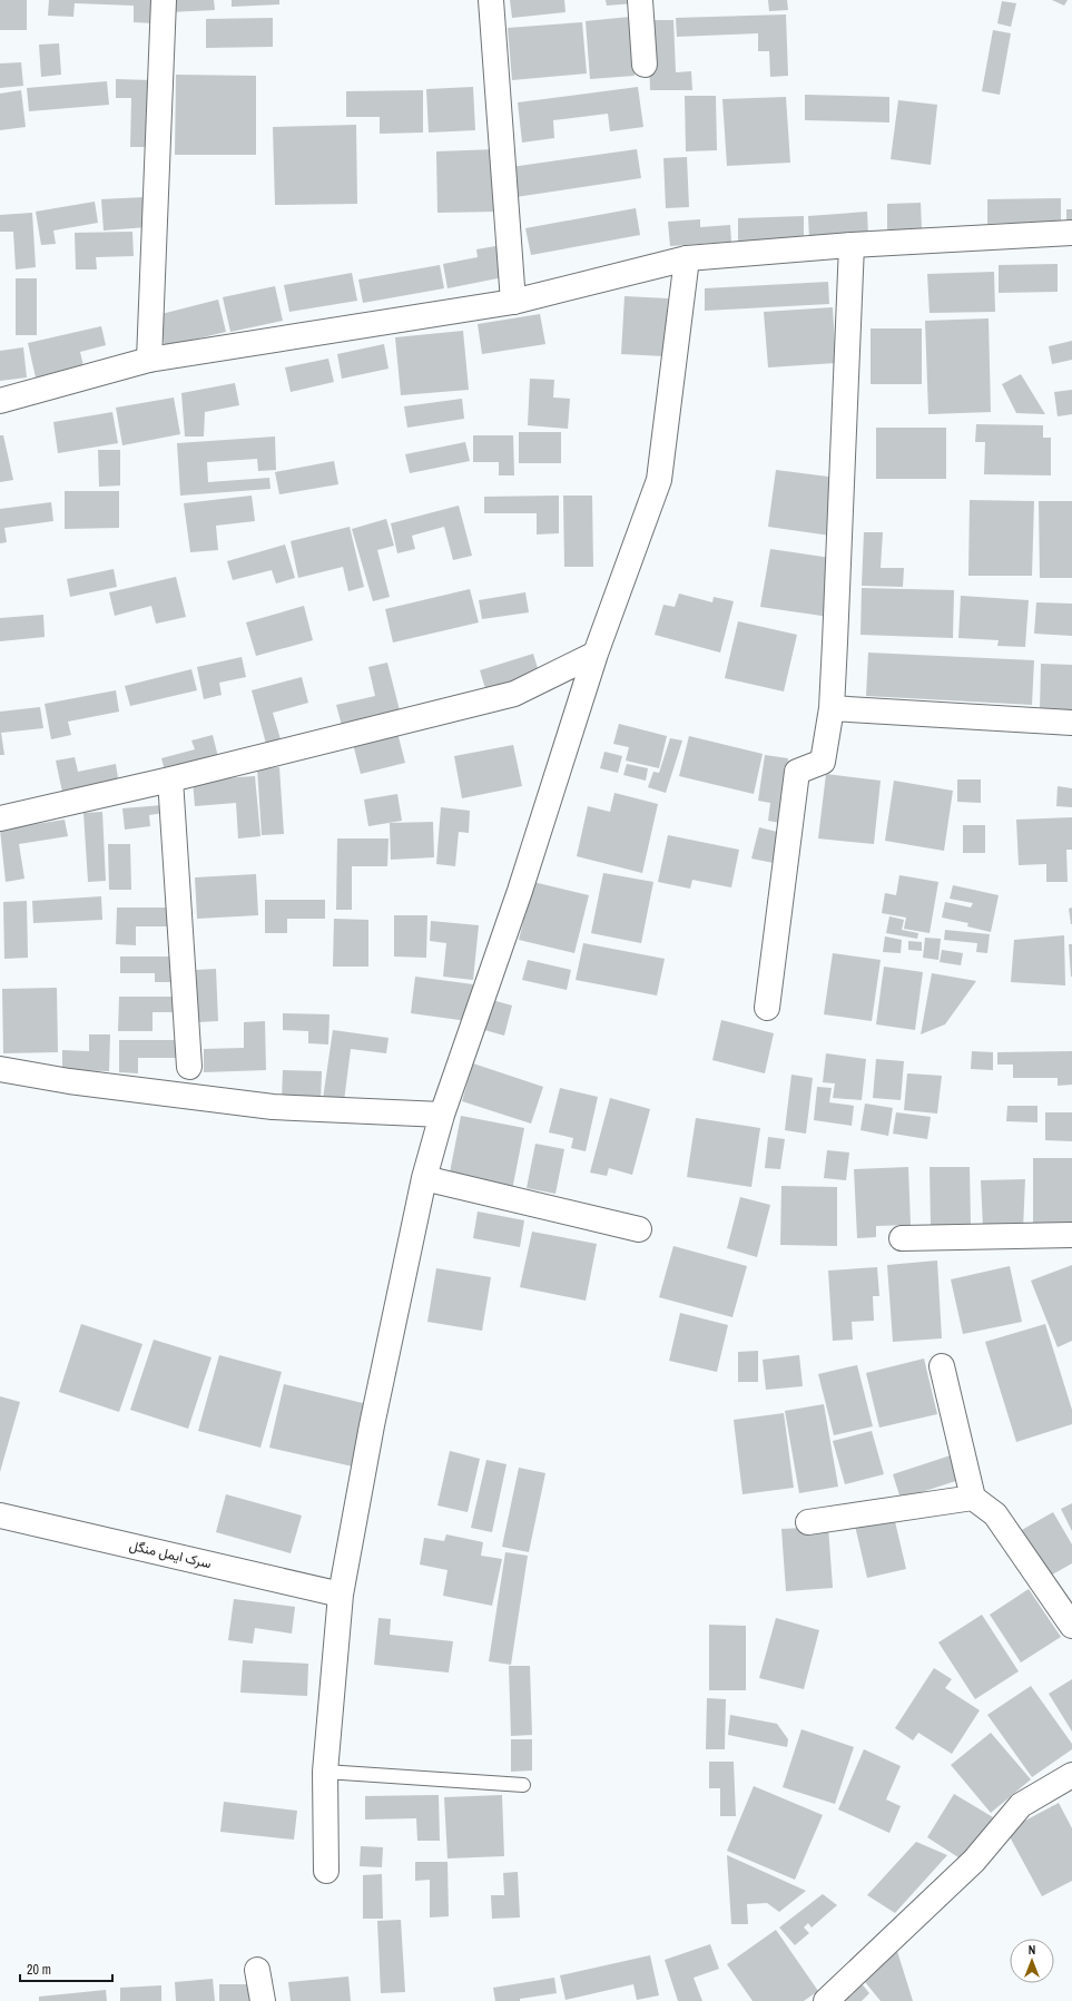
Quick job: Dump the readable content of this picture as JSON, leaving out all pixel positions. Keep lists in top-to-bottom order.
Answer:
{
  "streets": {
    "street": ["سرک ایمل منگل"]
  },
  "scale_bar": "20 m",
  "north": "top"
}
